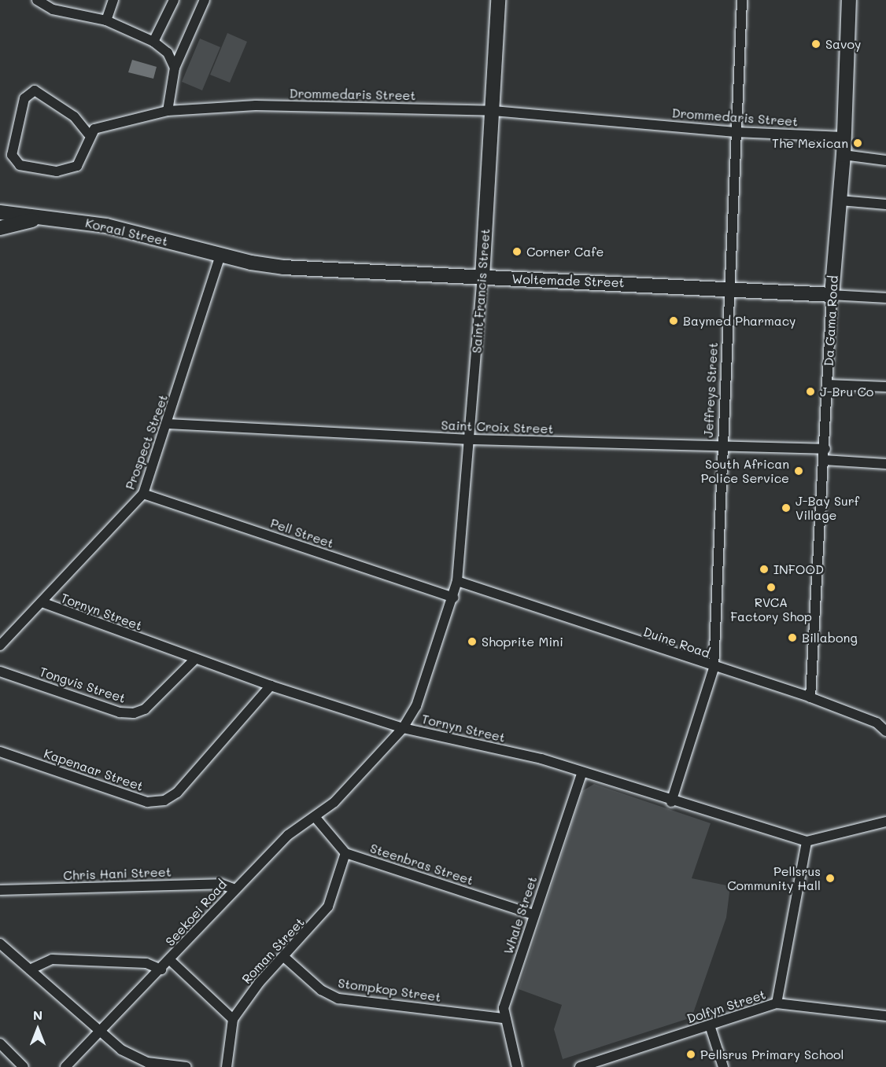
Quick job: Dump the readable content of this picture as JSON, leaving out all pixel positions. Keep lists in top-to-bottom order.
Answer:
{
  "streets": {
    "street": [
      "Drommedaris Street",
      "Koraal Street",
      "Woltemade Street",
      "Saint Francis Street",
      "Da Gama Road",
      "Jeffreys Street",
      "Saint Croix Street",
      "Prospect Street",
      "Pell Street",
      "Tornyn Street",
      "Duine Road",
      "Tongvis Street",
      "Kapenaar Street",
      "Steenbras Street",
      "Chris Hani Street",
      "Seekoei Road",
      "Whale Street",
      "Roman Street",
      "Stompkop Street",
      "Dolfyn Street"
    ]
  },
  "crossings": [
    ["Drommedaris Street", "Saint Francis Street"],
    ["Drommedaris Street", "Da Gama Road"],
    ["Drommedaris Street", "Jeffreys Street"],
    ["Koraal Street", "Woltemade Street"],
    ["Koraal Street", "Prospect Street"],
    ["Woltemade Street", "Saint Francis Street"],
    ["Woltemade Street", "Da Gama Road"],
    ["Woltemade Street", "Jeffreys Street"],
    ["Saint Francis Street", "Saint Croix Street"],
    ["Saint Francis Street", "Pell Street"],
    ["Saint Francis Street", "Tornyn Street"],
    ["Saint Francis Street", "Duine Road"],
    ["Saint Francis Street", "Seekoei Road"],
    ["Da Gama Road", "Saint Croix Street"],
    ["Da Gama Road", "Duine Road"],
    ["Jeffreys Street", "Saint Croix Street"],
    ["Jeffreys Street", "Tornyn Street"],
    ["Jeffreys Street", "Duine Road"],
    ["Saint Croix Street", "Prospect Street"],
    ["Prospect Street", "Pell Street"],
    ["Prospect Street", "Tornyn Street"],
    ["Tornyn Street", "Tongvis Street"],
    ["Tornyn Street", "Kapenaar Street"],
    ["Tornyn Street", "Seekoei Road"],
    ["Tornyn Street", "Whale Street"],
    ["Steenbras Street", "Whale Street"],
    ["Steenbras Street", "Roman Street"],
    ["Chris Hani Street", "Seekoei Road"],
    ["Whale Street", "Stompkop Street"],
    ["Roman Street", "Stompkop Street"]
  ],
  "places": [
    "Savoy",
    "The Mexican",
    "Corner Cafe",
    "Baymed Pharmacy",
    "J-Bru Co",
    "South African Police Service",
    "J-Bay Surf Village",
    "INFOOD",
    "RVCA Factory Shop",
    "Billabong",
    "Shoprite Mini",
    "Pellsrus Community Hall",
    "Pellsrus Primary School"
  ],
  "north": "top"
}
